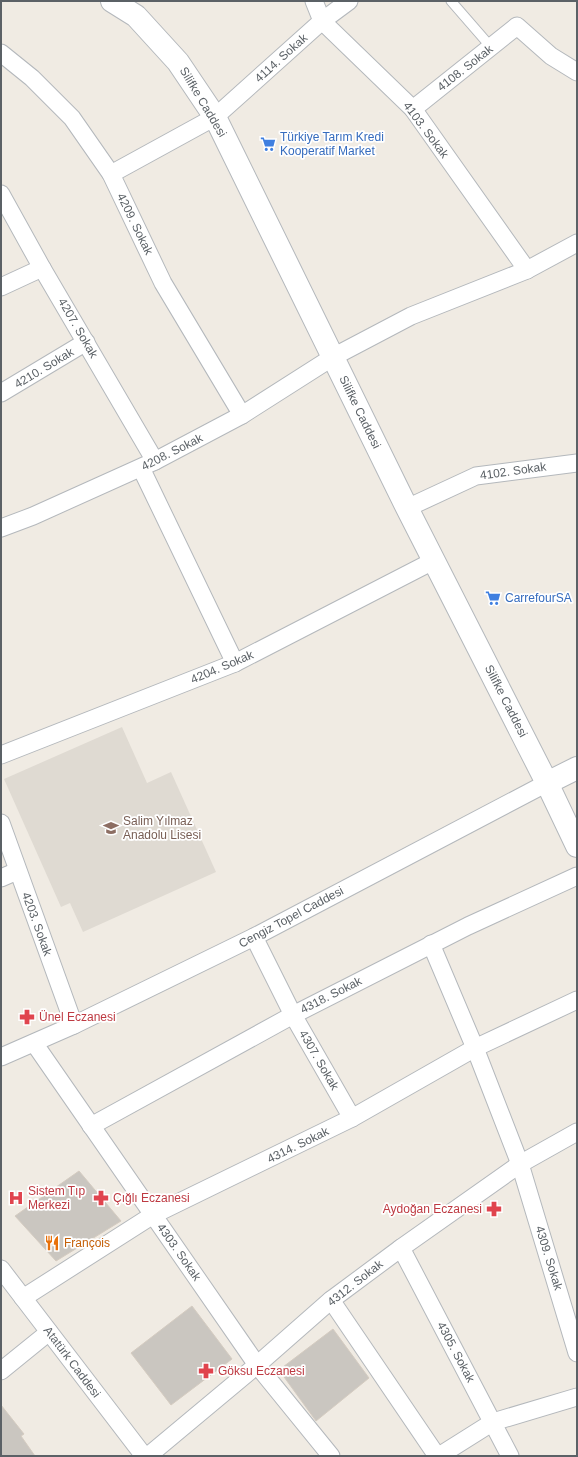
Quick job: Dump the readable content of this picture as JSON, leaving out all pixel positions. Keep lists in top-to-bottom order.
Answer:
{
  "streets": {
    "street": [
      "4114. Sokak",
      "4108. Sokak",
      "Silifke Caddesi",
      "4103. Sokak",
      "4209. Sokak",
      "4207. Sokak",
      "4210. Sokak",
      "4208. Sokak",
      "4102. Sokak",
      "4204. Sokak",
      "Cengiz Topel Caddesi",
      "4203. Sokak",
      "4318. Sokak",
      "4307. Sokak",
      "4314. Sokak",
      "4303. Sokak",
      "4309. Sokak",
      "4312. Sokak",
      "4305. Sokak",
      "Atatürk Caddesi"
    ]
  },
  "crossings": [
    ["4114. Sokak", "Silifke Caddesi"],
    ["4114. Sokak", "4103. Sokak"],
    ["4114. Sokak", "4209. Sokak"],
    ["4108. Sokak", "4103. Sokak"],
    ["Silifke Caddesi", "4208. Sokak"],
    ["Silifke Caddesi", "4102. Sokak"],
    ["Silifke Caddesi", "4204. Sokak"],
    ["Silifke Caddesi", "Cengiz Topel Caddesi"],
    ["4103. Sokak", "4208. Sokak"],
    ["4209. Sokak", "4208. Sokak"],
    ["4207. Sokak", "4210. Sokak"],
    ["4207. Sokak", "4208. Sokak"],
    ["4207. Sokak", "4204. Sokak"],
    ["Cengiz Topel Caddesi", "4203. Sokak"],
    ["Cengiz Topel Caddesi", "4307. Sokak"],
    ["Cengiz Topel Caddesi", "4303. Sokak"],
    ["4318. Sokak", "4307. Sokak"],
    ["4318. Sokak", "4303. Sokak"],
    ["4318. Sokak", "4309. Sokak"],
    ["4307. Sokak", "4314. Sokak"],
    ["4314. Sokak", "4303. Sokak"],
    ["4314. Sokak", "4309. Sokak"],
    ["4314. Sokak", "Atatürk Caddesi"],
    ["4303. Sokak", "4312. Sokak"],
    ["4309. Sokak", "4312. Sokak"],
    ["4312. Sokak", "4305. Sokak"]
  ],
  "places": {
    "supermarket": ["Türkiye Tarım Kredi Kooperatif Market", "CarrefourSA"],
    "school or university": ["Salim Yılmaz Anadolu Lisesi"],
    "pharmacy": [
      "Ünel Eczanesi",
      "Çığlı Eczanesi",
      "Aydoğan Eczanesi",
      "Göksu Eczanesi"
    ],
    "hospital": ["Sistem Tıp Merkezi"],
    "restaurant": ["François"]
  }
}
